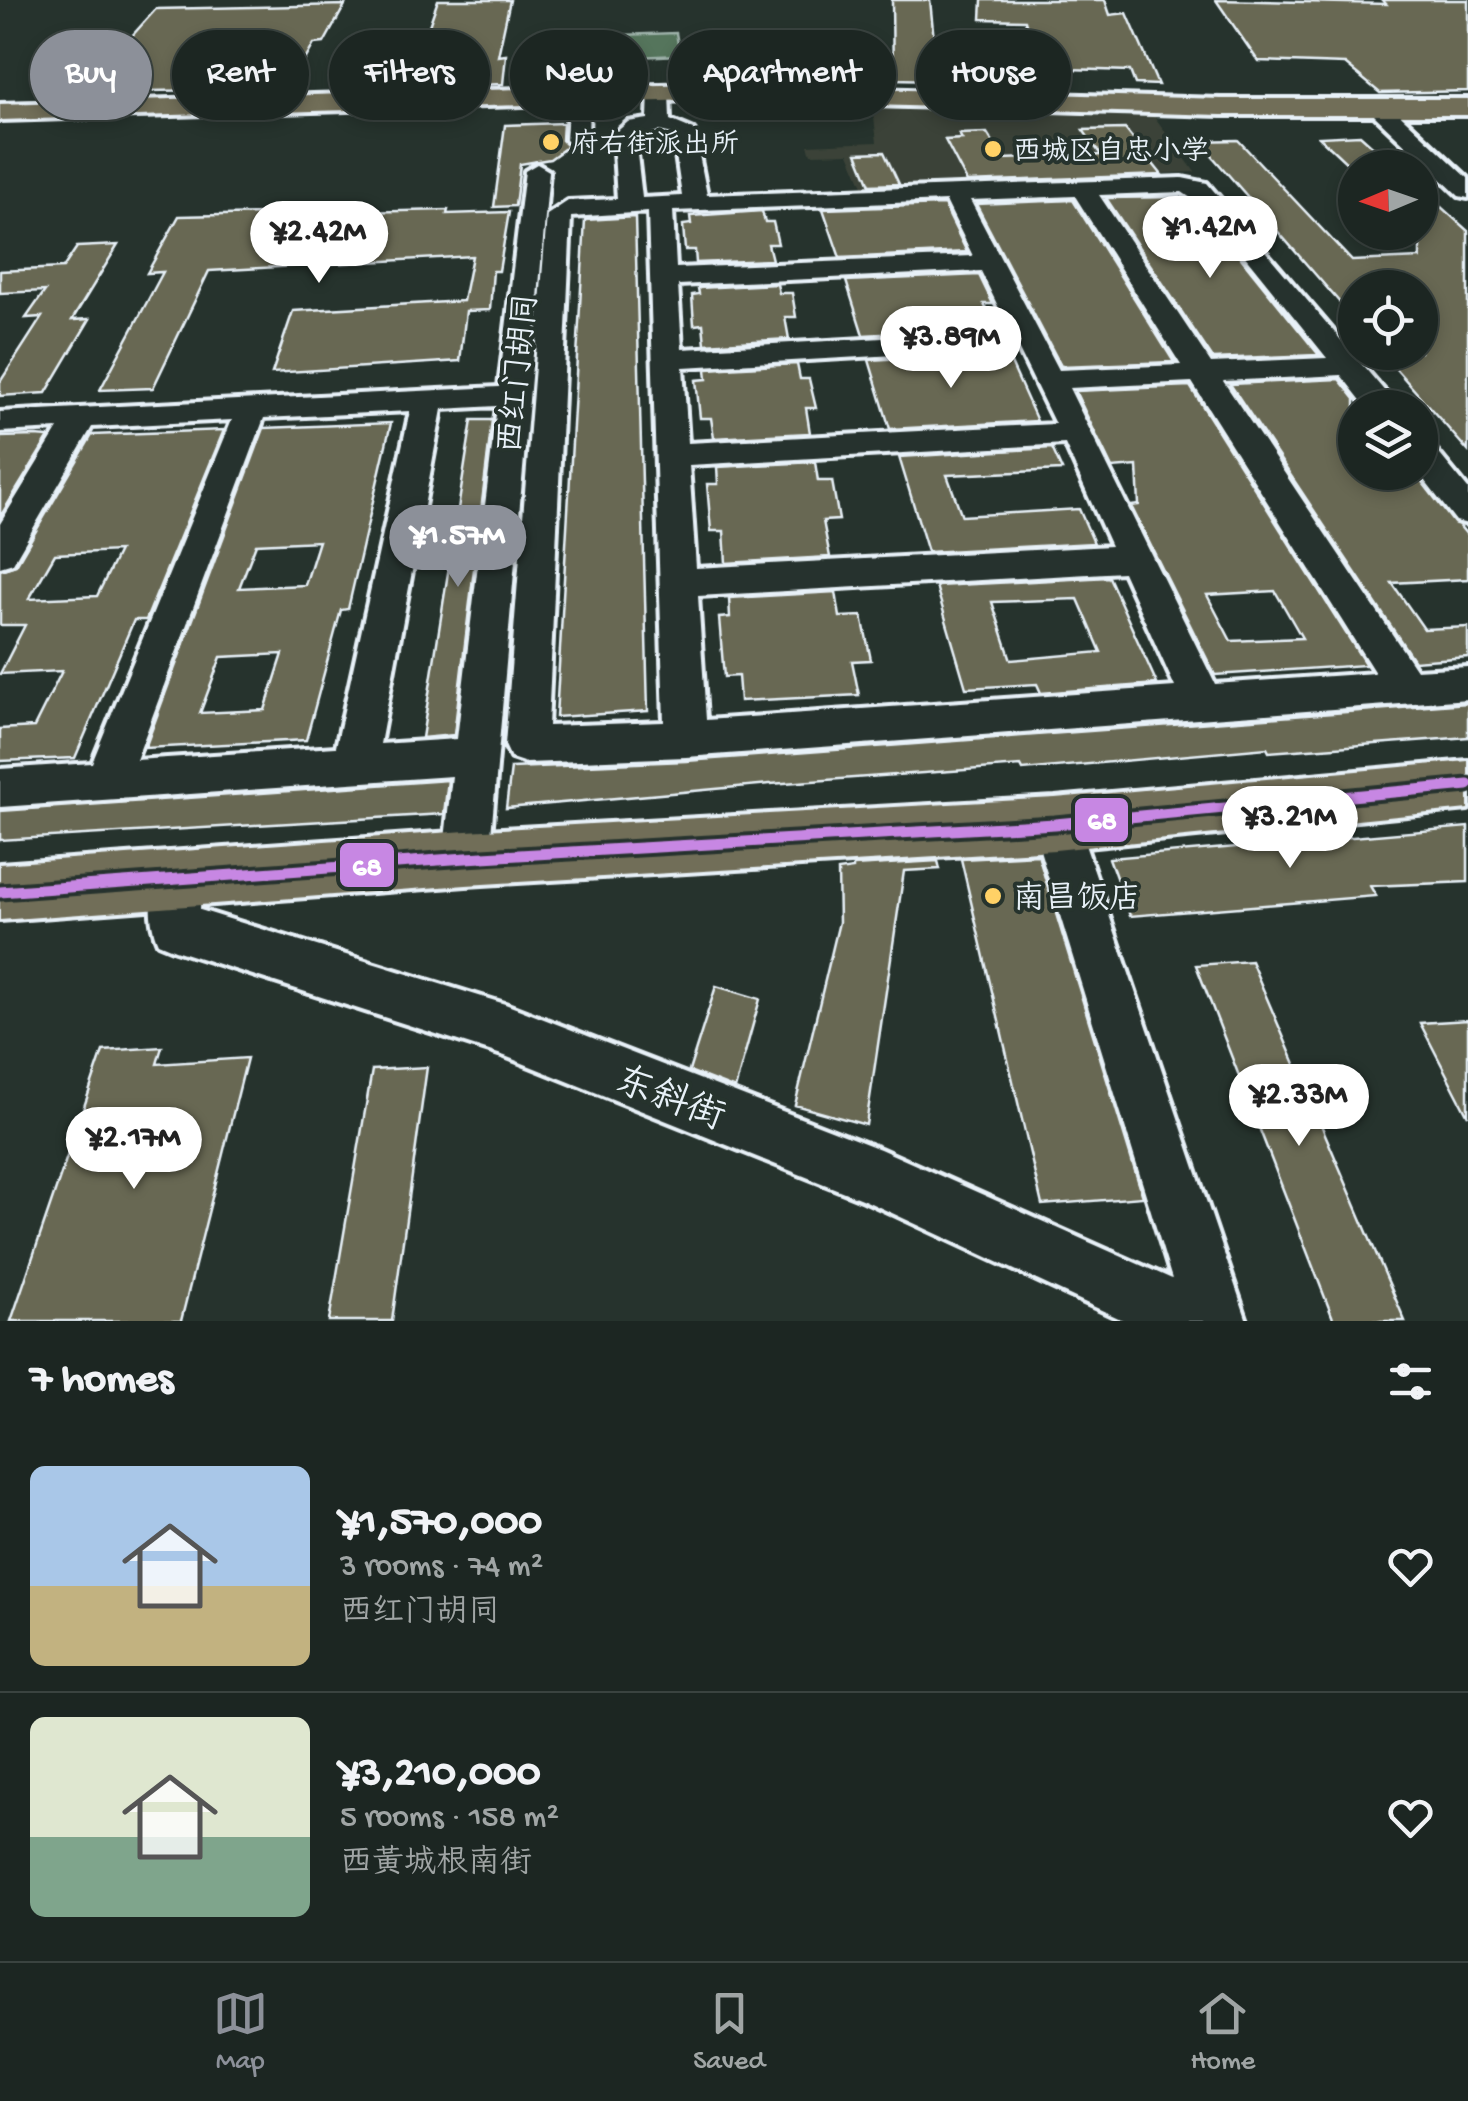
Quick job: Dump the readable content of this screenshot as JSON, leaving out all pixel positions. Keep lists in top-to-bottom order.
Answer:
{
  "streets": {
    "street": ["西红门胡同", "东斜街"]
  },
  "places": ["府右街派出所", "西城区自忠小学", "南昌饭店"],
  "lines": ["transit line 68"],
  "north": "left",
  "page": {
    "chip": [
      "Buy",
      "Rent",
      "Filters",
      "New",
      "Apartment",
      "House"
    ],
    "price": [
      "¥1.42M",
      "¥2.42M",
      "¥3.89M",
      "¥1.57M",
      "¥3.21M",
      "¥2.33M",
      "¥2.17M"
    ],
    "heading": "7 homes",
    "list": [
      {
        "name": "¥1,570,000",
        "note": "3 rooms · 74 m² · 西红门胡同"
      },
      {
        "name": "¥3,210,000",
        "note": "5 rooms · 158 m² · 西黄城根南街"
      }
    ],
    "tabs": ["Map", "Saved", "Home"]
  }
}
